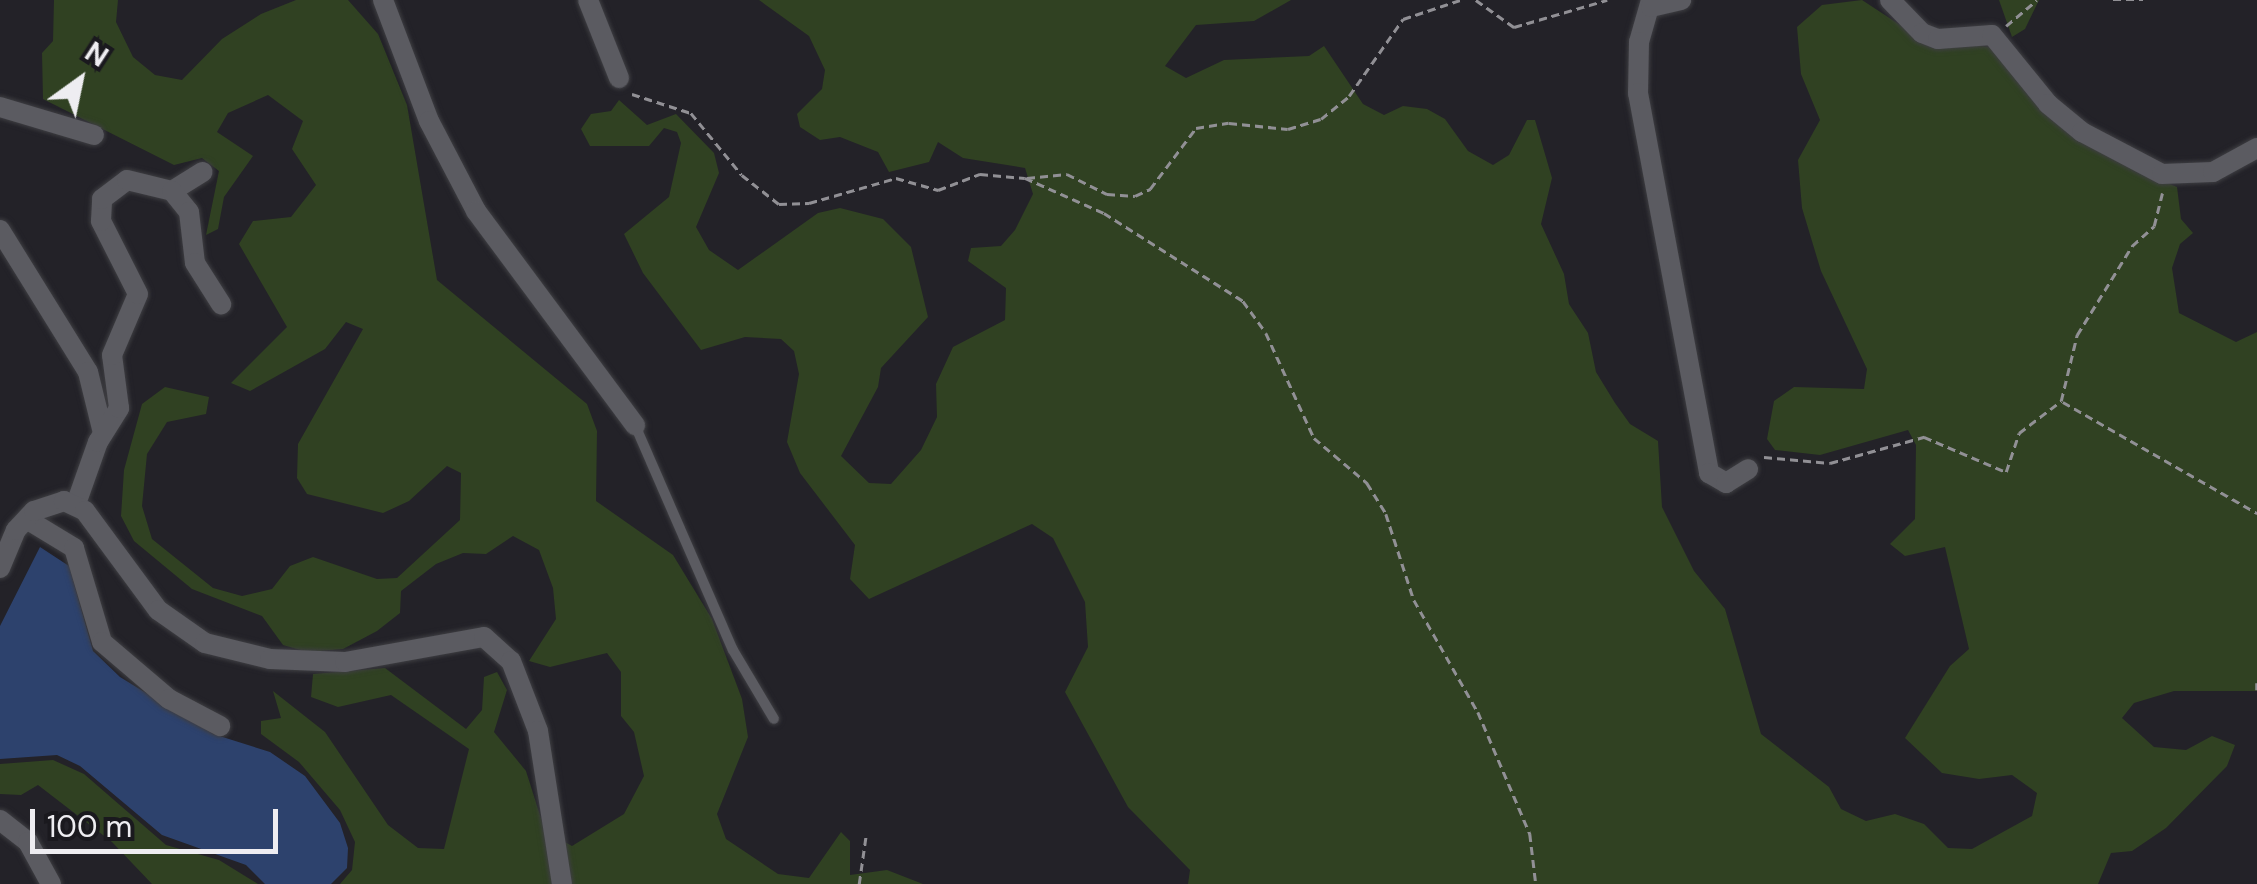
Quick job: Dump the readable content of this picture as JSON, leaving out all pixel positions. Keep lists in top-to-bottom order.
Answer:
{
  "scale_bar": "100 m",
  "north": "top right"
}
